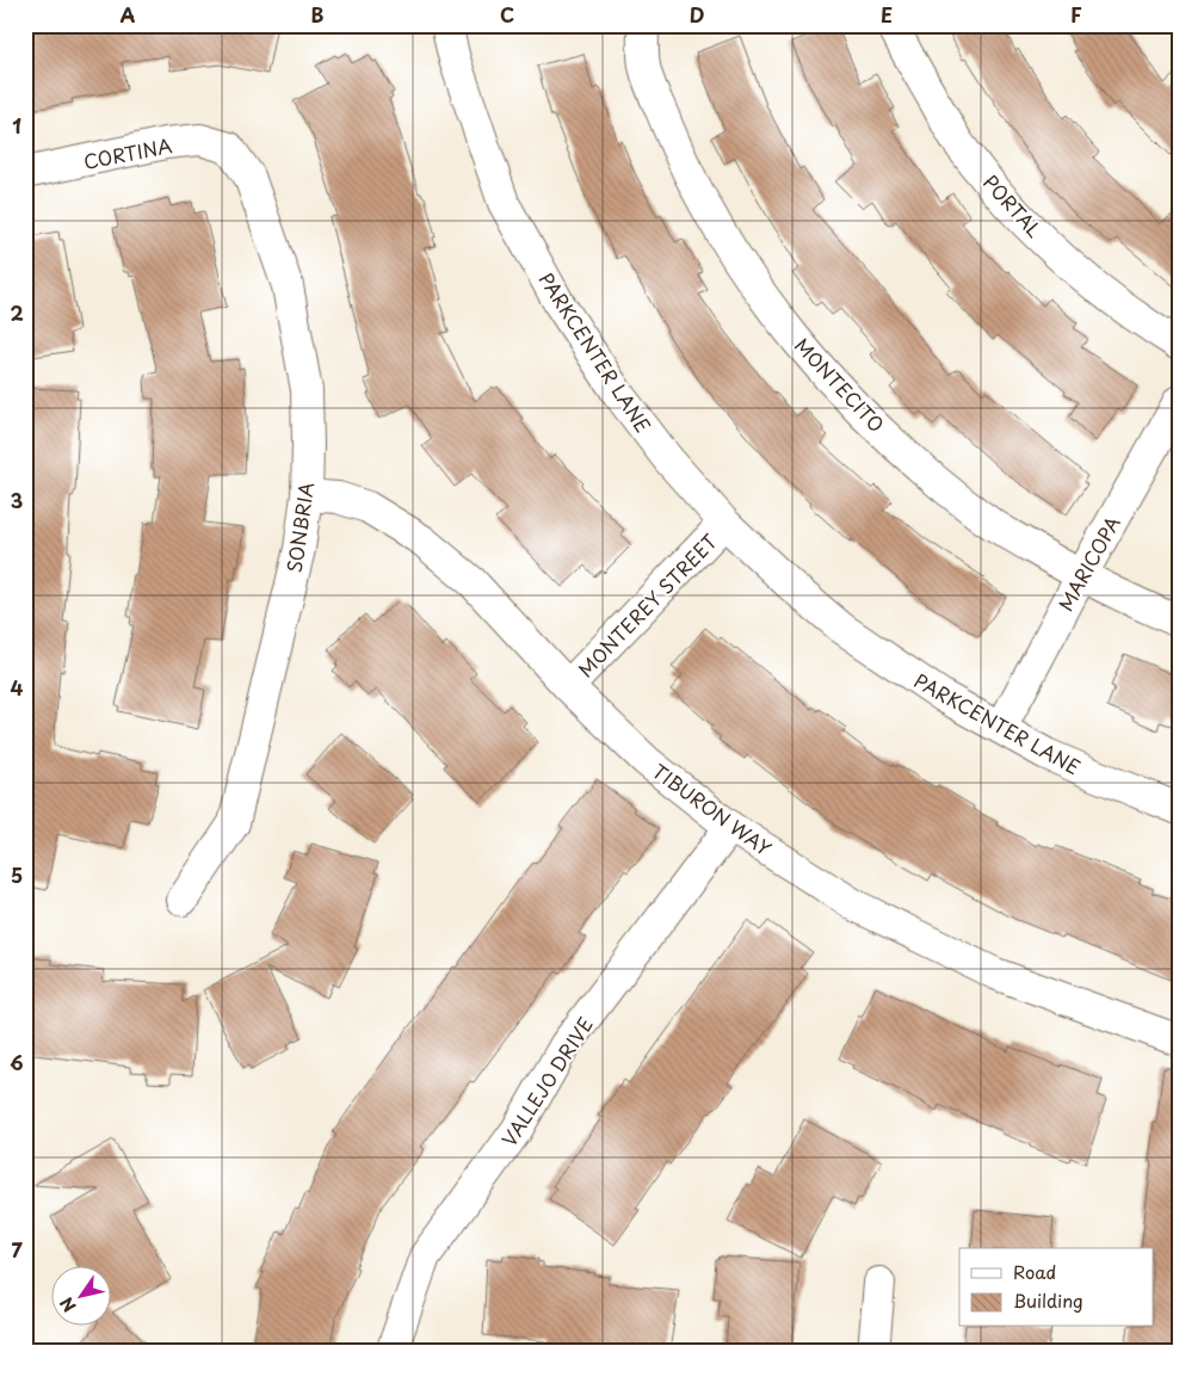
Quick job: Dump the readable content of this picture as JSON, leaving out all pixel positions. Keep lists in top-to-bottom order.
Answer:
{
  "streets": {
    "street": [
      "CORTINA",
      "PORTAL",
      "PARKCENTER LANE",
      "MONTECITO",
      "SONBRIA",
      "MARICOPA",
      "MONTEREY STREET",
      "TIBURON WAY",
      "VALLEJO DRIVE"
    ]
  },
  "crossings": [
    ["CORTINA", "SONBRIA"],
    ["PARKCENTER LANE", "MARICOPA"],
    ["PARKCENTER LANE", "MONTEREY STREET"],
    ["MONTECITO", "MARICOPA"],
    ["SONBRIA", "TIBURON WAY"],
    ["MONTEREY STREET", "TIBURON WAY"],
    ["TIBURON WAY", "VALLEJO DRIVE"]
  ],
  "legend": ["Road", "Building"],
  "north": "bottom left",
  "grid": {
    "columns": [
      "A",
      "B",
      "C",
      "D",
      "E",
      "F"
    ],
    "rows": [
      "1",
      "2",
      "3",
      "4",
      "5",
      "6",
      "7"
    ]
  }
}
